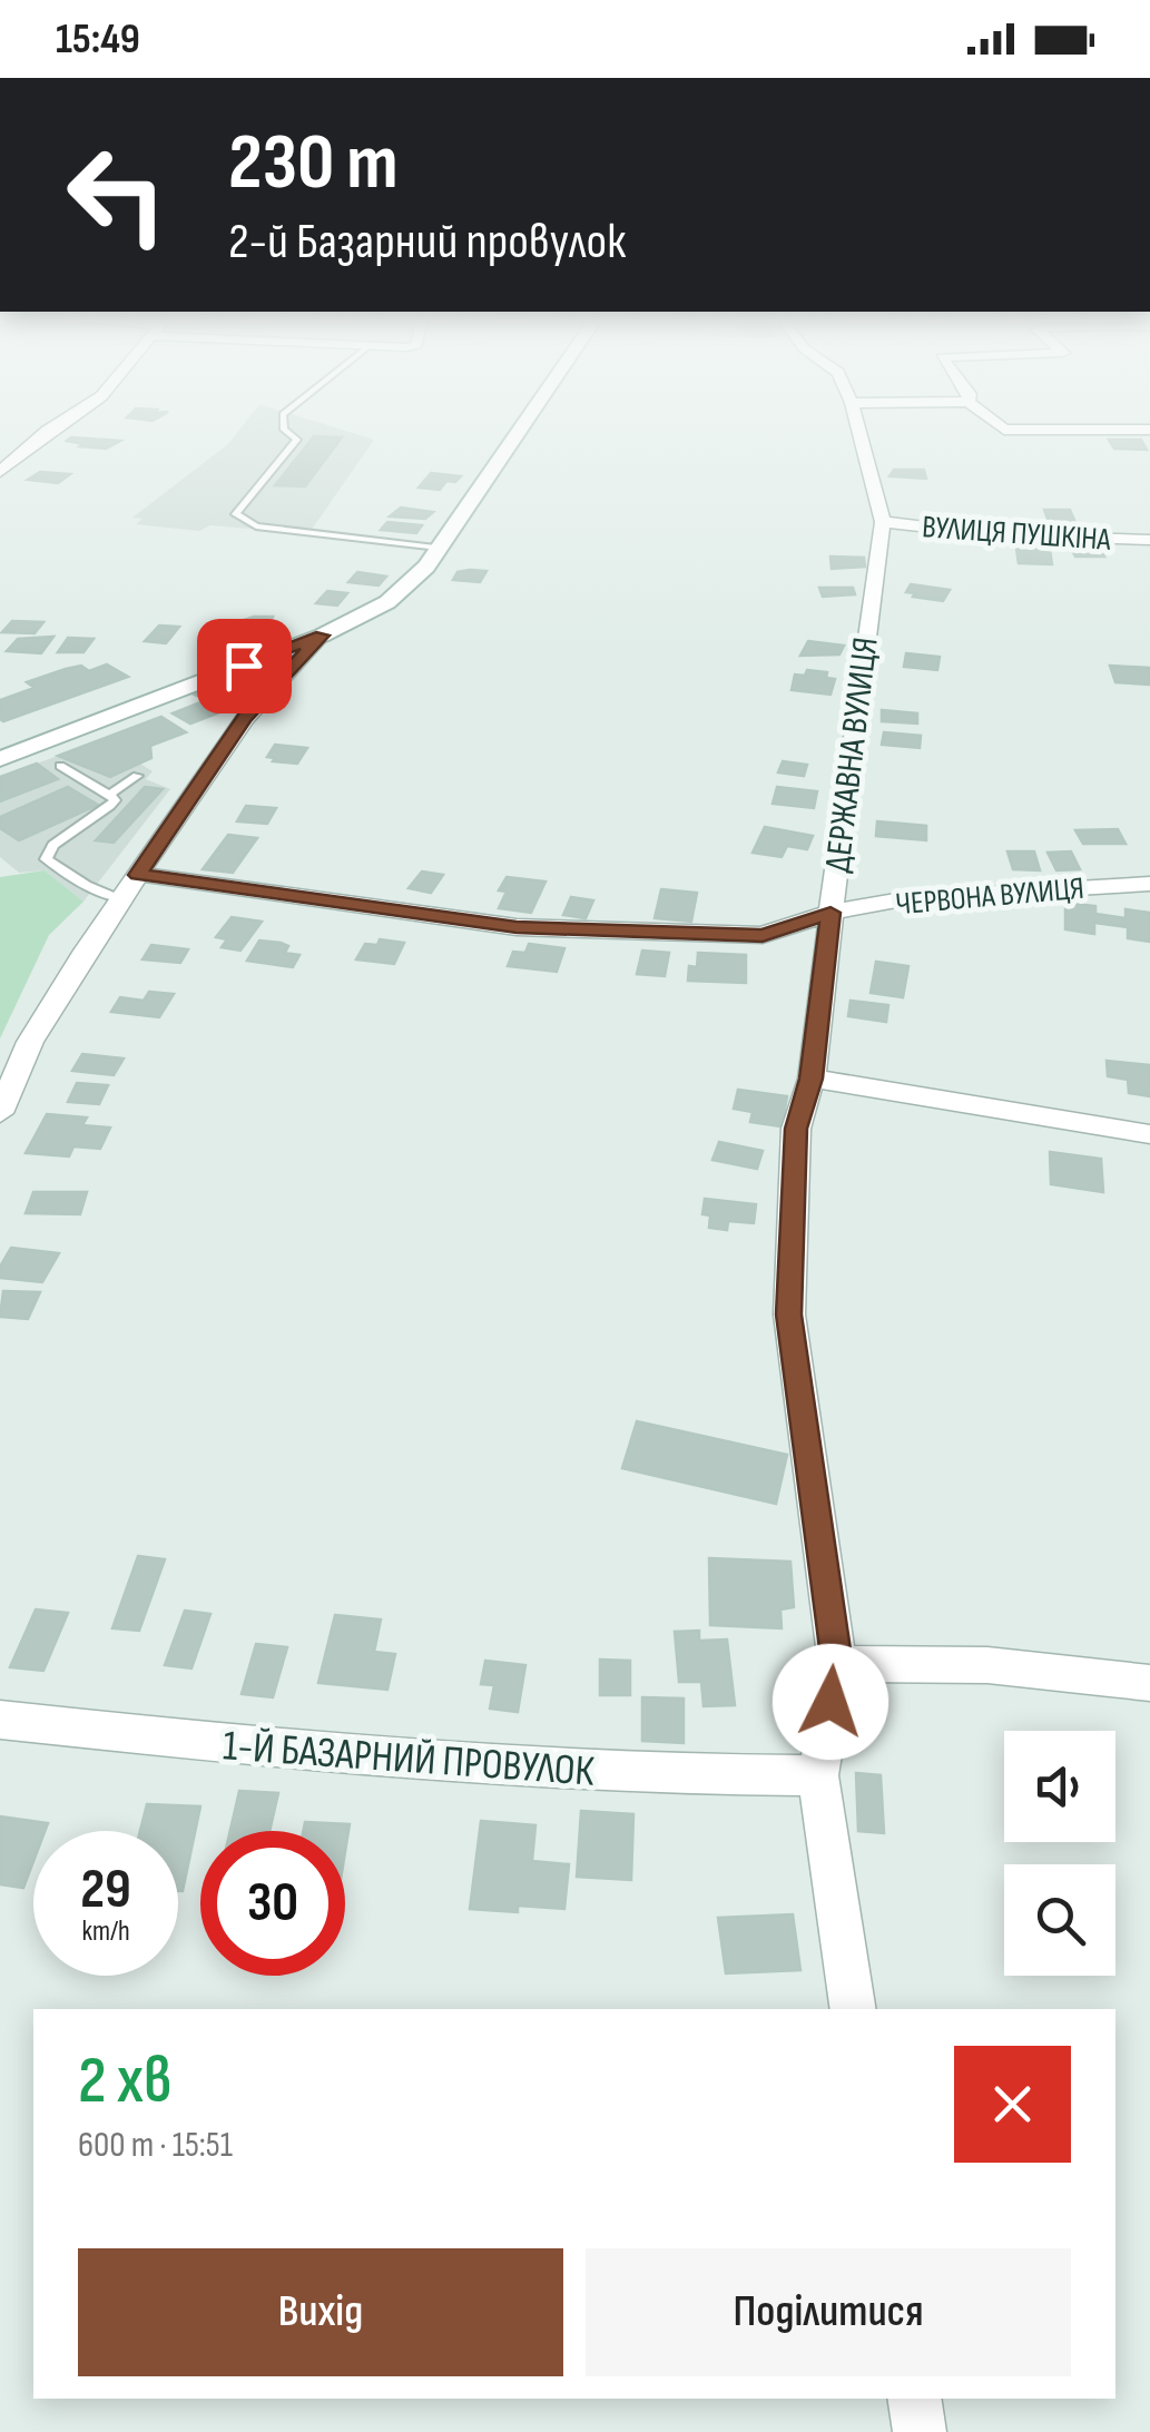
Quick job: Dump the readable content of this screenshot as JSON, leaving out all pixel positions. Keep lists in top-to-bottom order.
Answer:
{
  "streets": {
    "street": [
      "ВУЛИЦЯ ПУШКІНА",
      "ДЕРЖАВНА ВУЛИЦЯ",
      "ЧЕРВОНА ВУЛИЦЯ",
      "1-Й БАЗАРНИЙ ПРОВУЛОК"
    ]
  },
  "crossings": [
    ["ВУЛИЦЯ ПУШКІНА", "ДЕРЖАВНА ВУЛИЦЯ"],
    ["ДЕРЖАВНА ВУЛИЦЯ", "ЧЕРВОНА ВУЛИЦЯ"],
    ["ДЕРЖАВНА ВУЛИЦЯ", "1-Й БАЗАРНИЙ ПРОВУЛОК"]
  ],
  "page": {
    "status": "15:49",
    "turn": ["230 m", "2-й Базарний провулок"],
    "speed": "29 km/h",
    "limit": "30",
    "heading": ["2 хв", "600 m · 15:51"],
    "buttons": ["Вихід", "Поділитися"]
  }
}
